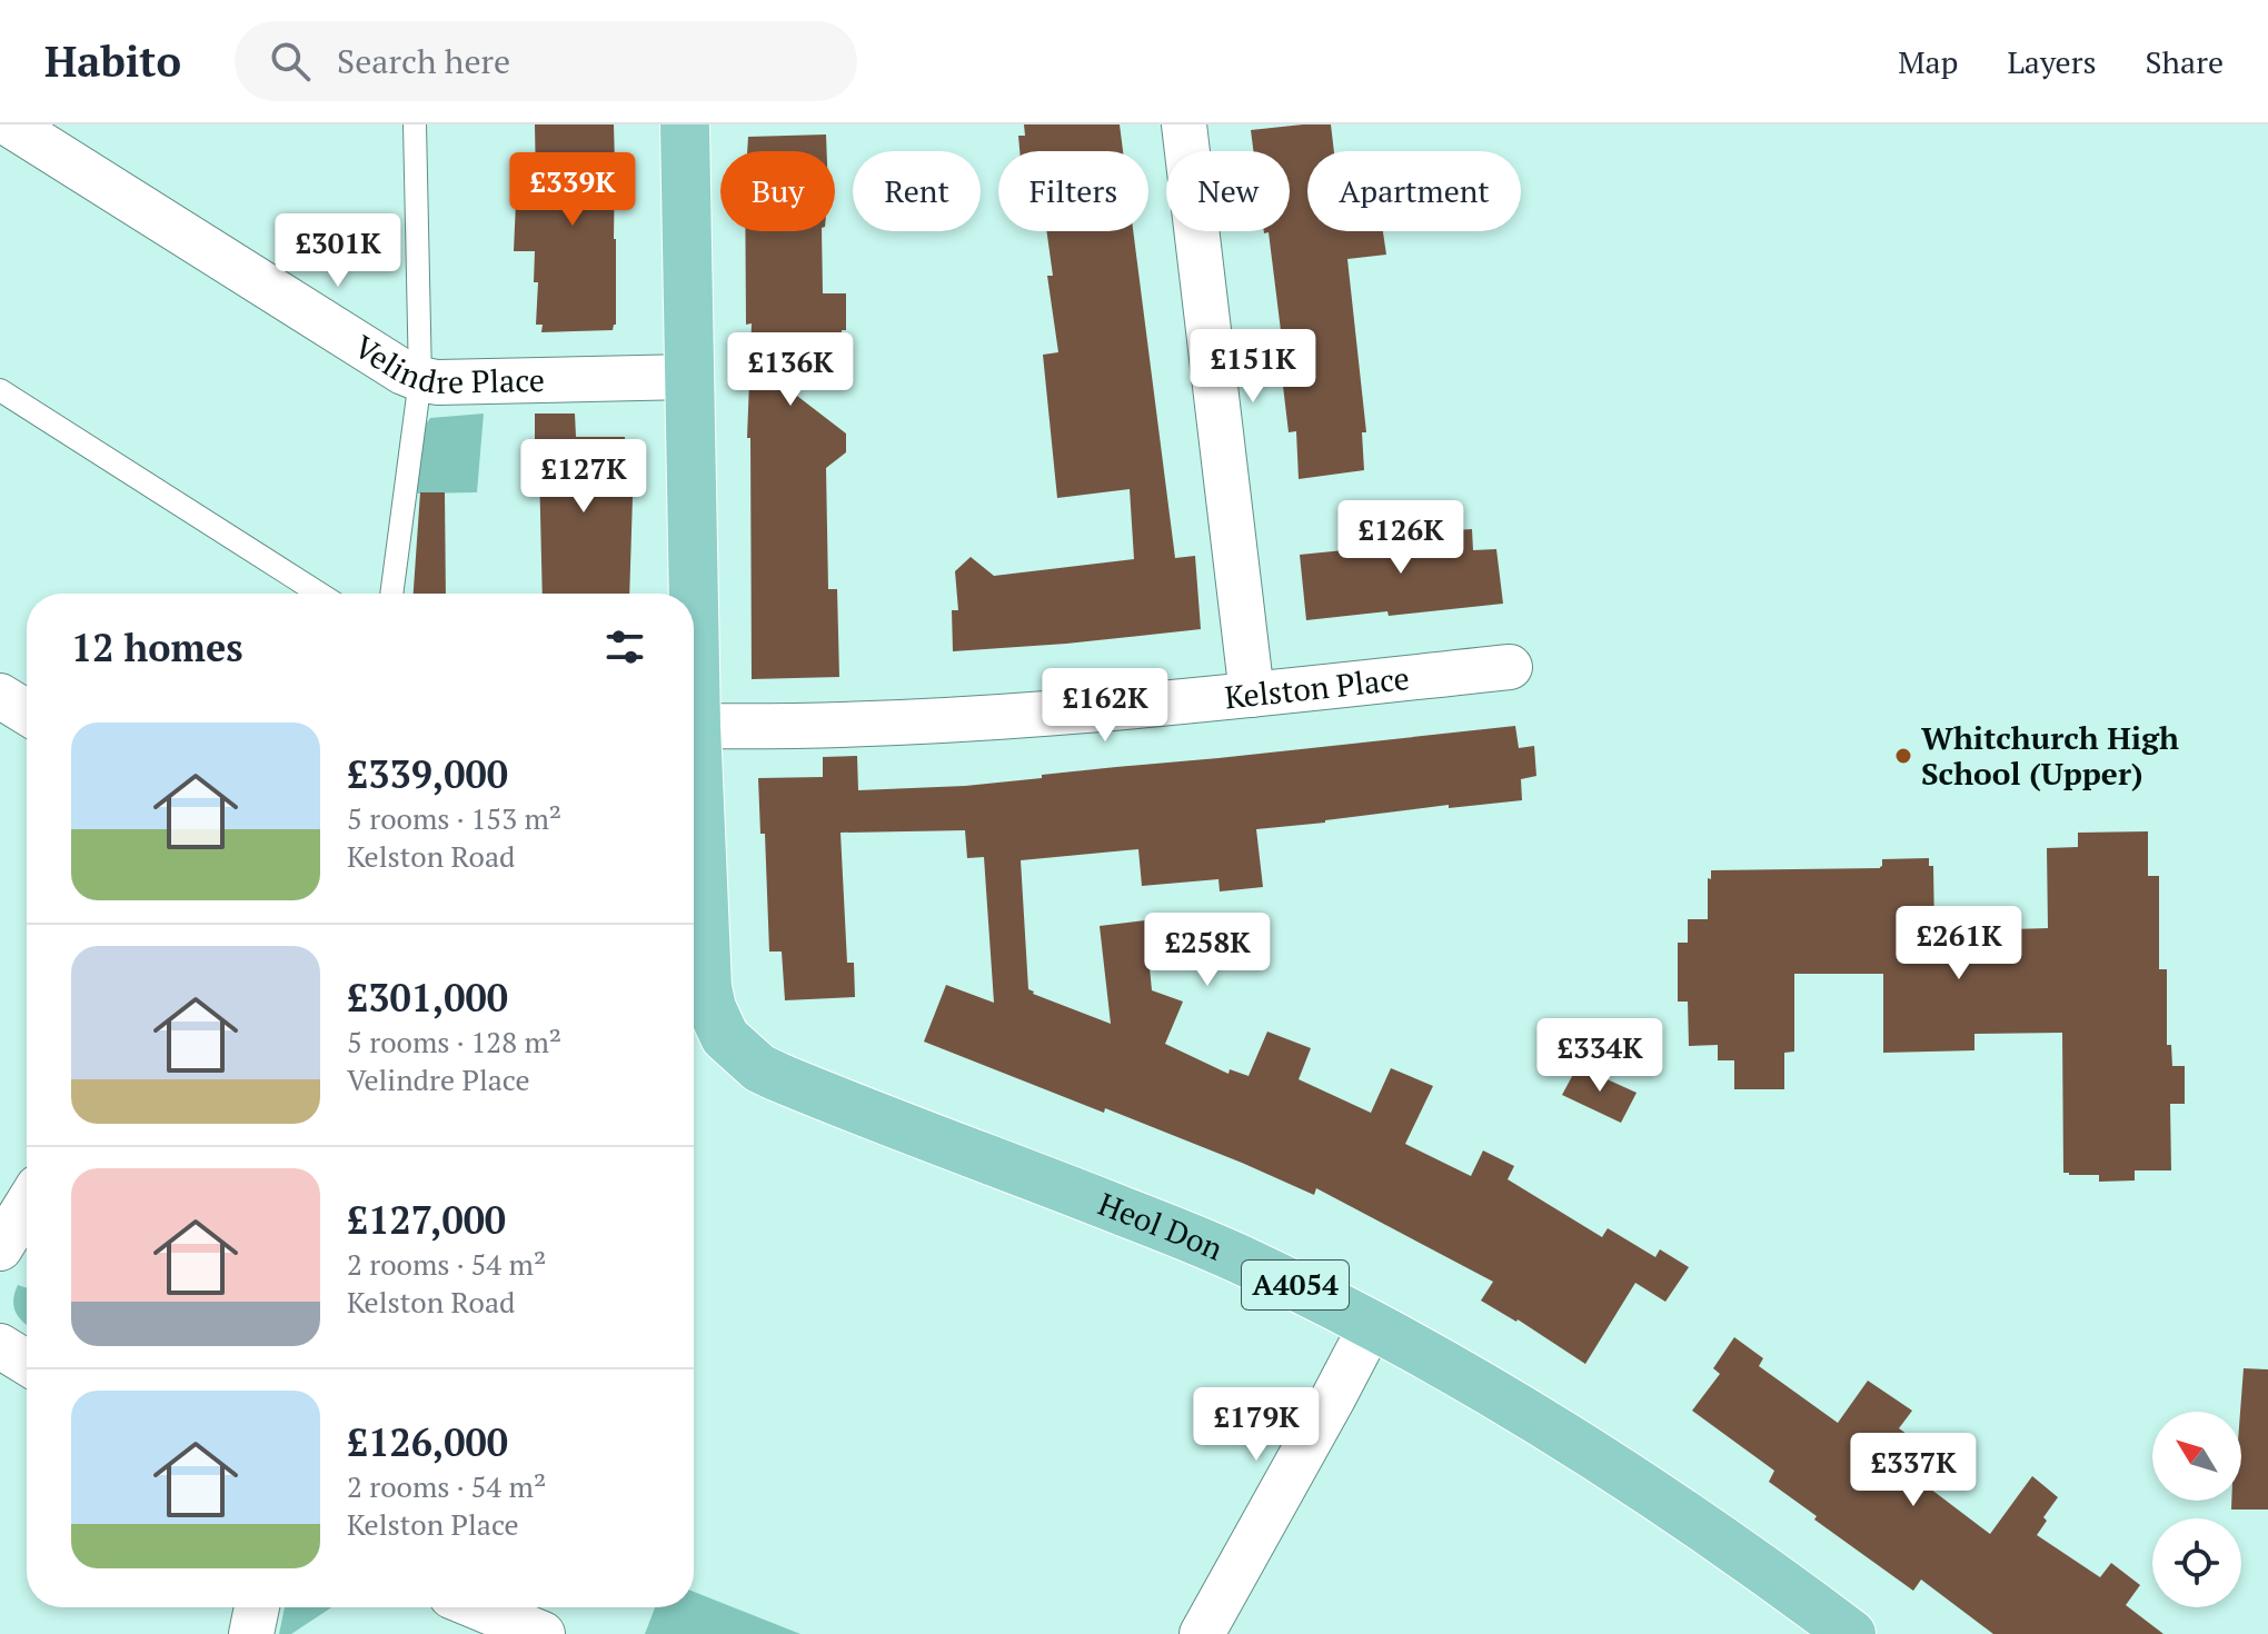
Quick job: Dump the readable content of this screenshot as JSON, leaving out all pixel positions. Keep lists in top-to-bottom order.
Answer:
{
  "streets": {
    "main road": ["Heol Don", "A4054"],
    "street": ["Velindre Place", "Kelston Place"]
  },
  "crossings": [
    ["Velindre Place", "A4054"],
    ["Kelston Place", "A4054"],
    ["Heol Don", "A4054"]
  ],
  "places": ["Whitchurch High School (Upper)"],
  "north": "top left",
  "page": {
    "header": "Habito",
    "search": "Search here",
    "nav": ["Map", "Layers", "Share"],
    "chip": [
      "Buy",
      "Rent",
      "Filters",
      "New",
      "Apartment"
    ],
    "price": [
      "£339K",
      "£301K",
      "£151K",
      "£136K",
      "£127K",
      "£126K",
      "£162K",
      "£261K",
      "£258K",
      "£334K",
      "£179K",
      "£337K"
    ],
    "heading": "12 homes",
    "list": [
      {
        "name": "£339,000",
        "note": "5 rooms · 153 m² · Kelston Road"
      },
      {
        "name": "£301,000",
        "note": "5 rooms · 128 m² · Velindre Place"
      },
      {
        "name": "£127,000",
        "note": "2 rooms · 54 m² · Kelston Road"
      },
      {
        "name": "£126,000",
        "note": "2 rooms · 54 m² · Kelston Place"
      }
    ]
  }
}
